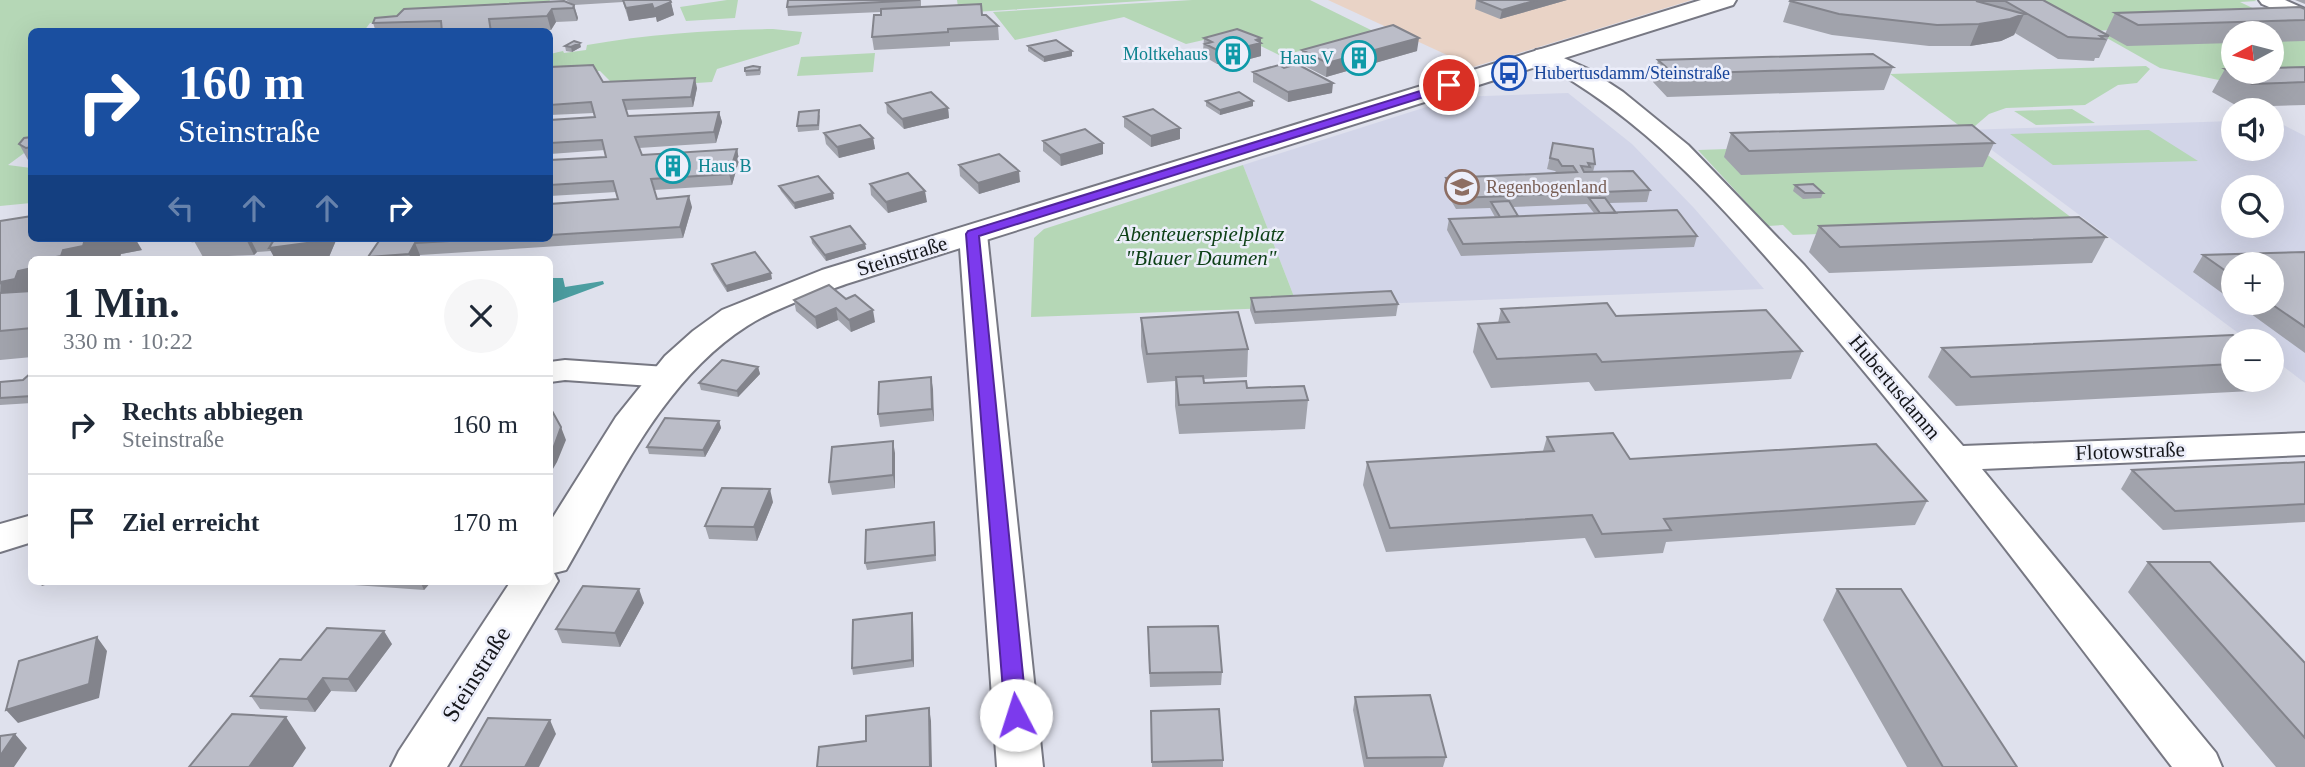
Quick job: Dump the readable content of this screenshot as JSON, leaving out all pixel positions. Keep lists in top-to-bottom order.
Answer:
{
  "streets": {
    "street": ["Steinstraße", "Hubertusdamm", "Flotowstraße"]
  },
  "crossings": [
    ["Steinstraße", "Hubertusdamm"],
    ["Hubertusdamm", "Flotowstraße"]
  ],
  "parks": ["Abenteuerspielplatz \"Blauer Daumen\""],
  "places": {
    "building": ["Moltkehaus", "Haus V", "Haus B"],
    "bus stop": ["Hubertusdamm/Steinstraße"],
    "school or university": ["Regenbogenland"]
  },
  "north": "left",
  "page": {
    "map_buttons": ["+", "−"],
    "turn": ["160 m", "Steinstraße"],
    "heading": ["1 Min.", "330 m · 10:22"],
    "list": [
      {
        "name": "Rechts abbiegen",
        "note": "Steinstraße",
        "value": "160 m"
      },
      {
        "name": "Ziel erreicht",
        "value": "170 m"
      }
    ]
  }
}
